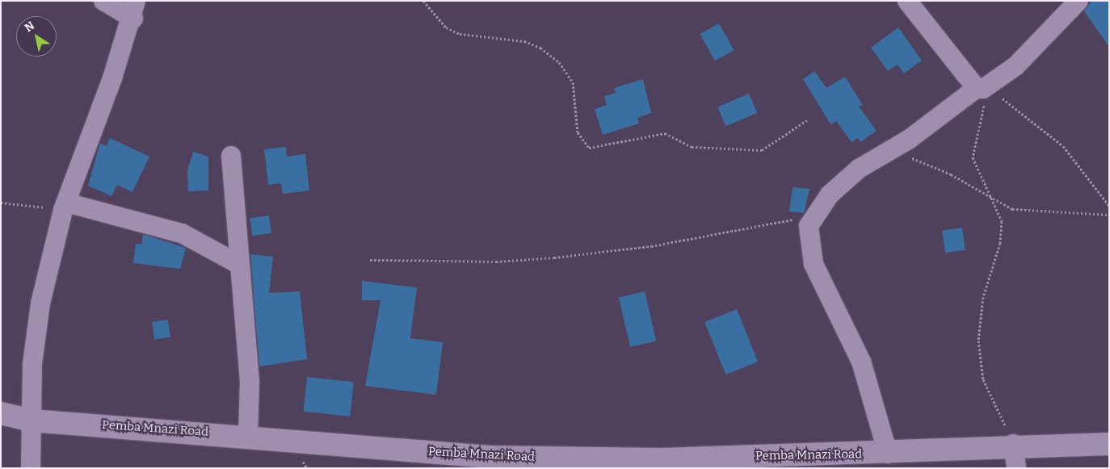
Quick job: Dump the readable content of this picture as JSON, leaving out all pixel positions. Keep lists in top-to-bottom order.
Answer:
{
  "streets": {
    "main road": ["Pemba Mnazi Road"]
  },
  "north": "top left"
}
